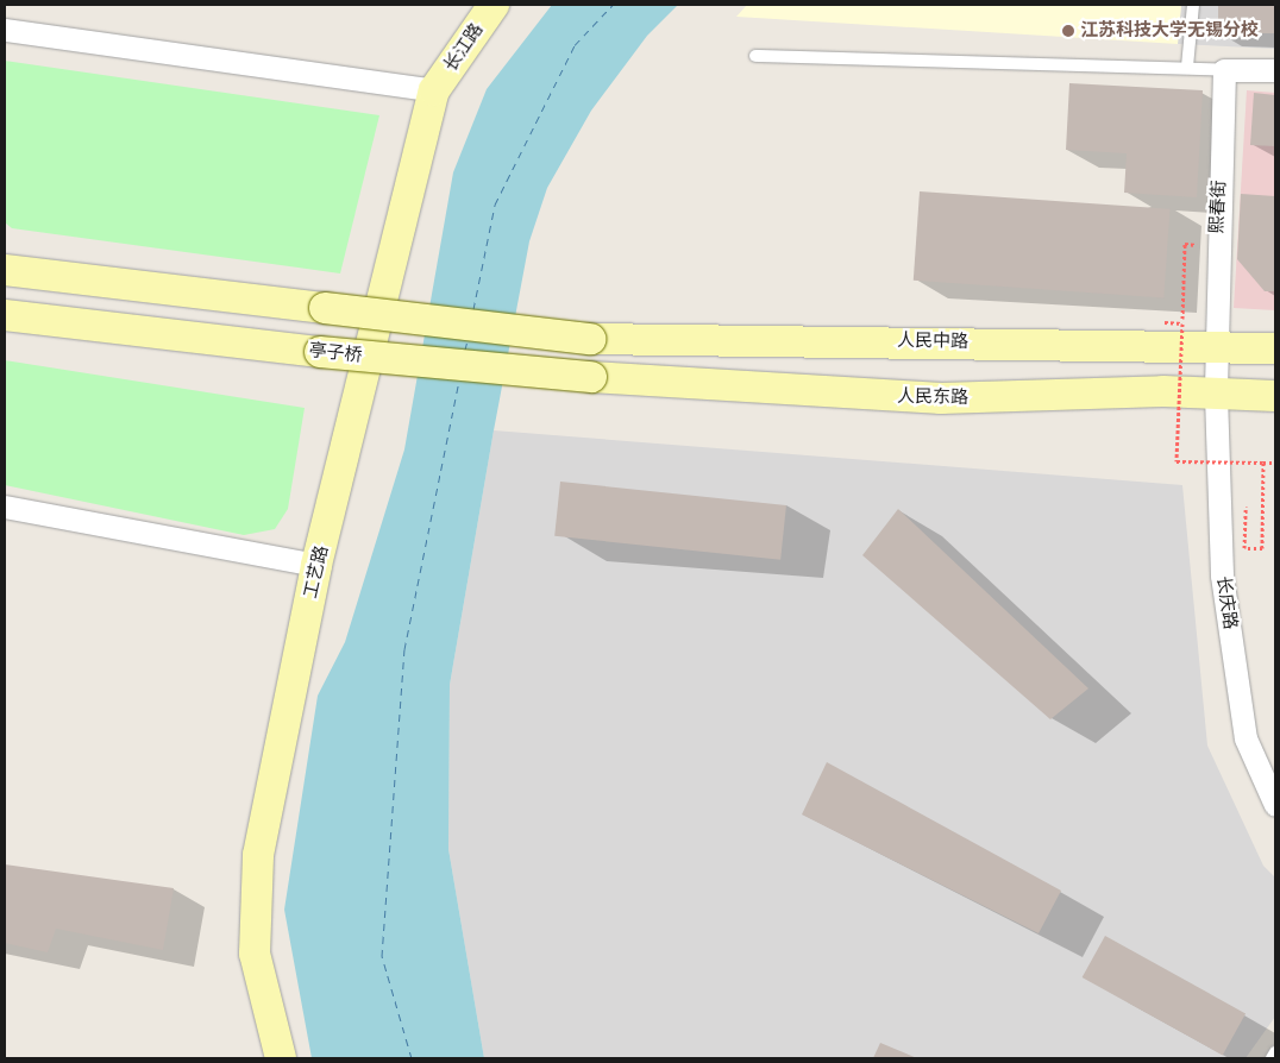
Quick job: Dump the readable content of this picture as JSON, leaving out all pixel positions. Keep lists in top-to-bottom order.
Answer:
{
  "streets": {
    "main road": [
      "长江路",
      "人民中路",
      "亭子桥",
      "人民东路",
      "工艺路"
    ],
    "street": ["熙春街", "长庆路"]
  },
  "crossings": [
    ["长江路", "工艺路"],
    ["熙春街", "人民中路"],
    ["熙春街", "人民东路"],
    ["熙春街", "长庆路"],
    ["亭子桥", "人民东路"],
    ["人民东路", "长庆路"]
  ],
  "places": ["江苏科技大学无锡分校"]
}
